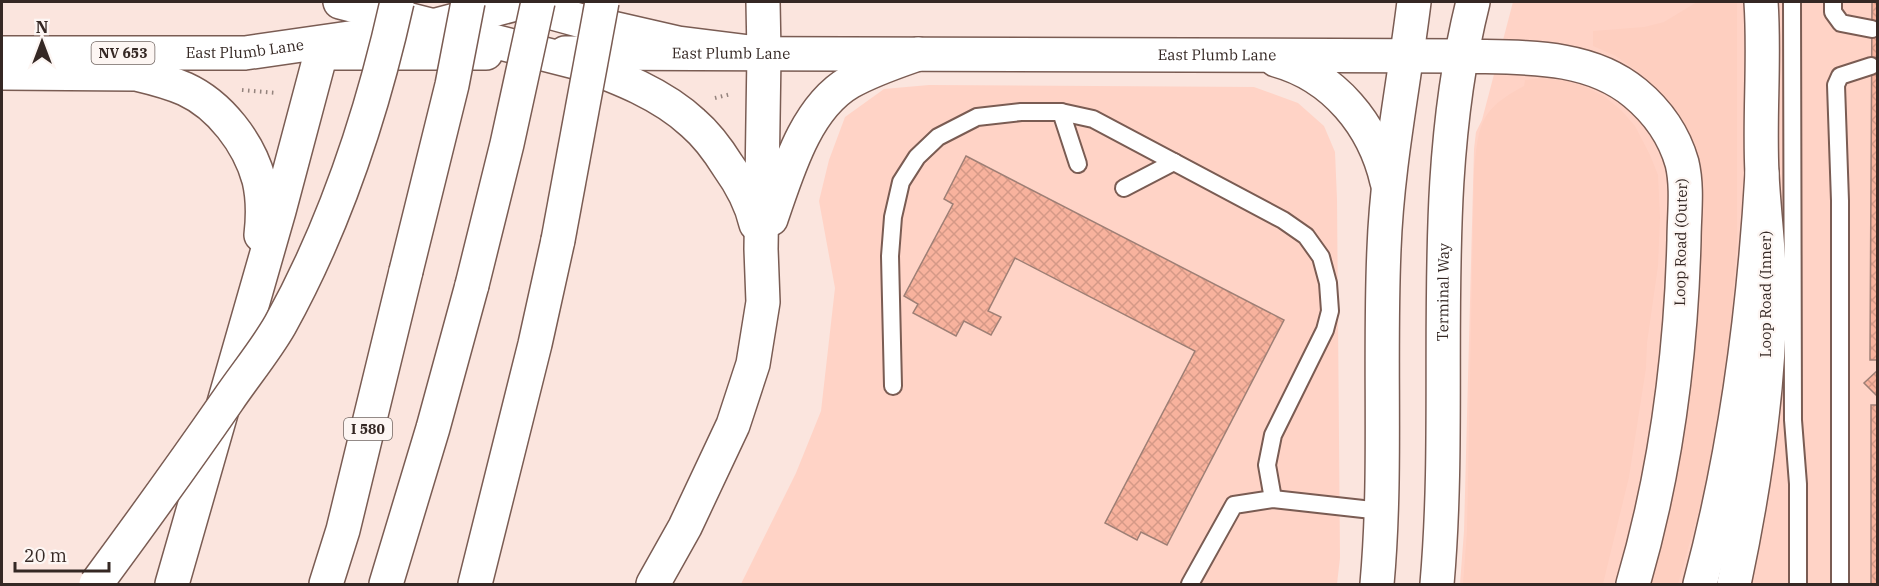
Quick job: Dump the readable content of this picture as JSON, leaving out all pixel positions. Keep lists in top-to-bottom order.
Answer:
{
  "streets": {
    "main road": [
      "NV 653",
      "East Plumb Lane",
      "Loop Road (Outer)",
      "Terminal Way",
      "Loop Road (Inner)",
      "I 580"
    ]
  },
  "crossings": [
    ["East Plumb Lane", "Loop Road (Outer)"],
    ["East Plumb Lane", "Terminal Way"],
    ["Loop Road (Outer)", "Terminal Way"]
  ],
  "scale_bar": "20 m",
  "north": "top"
}
